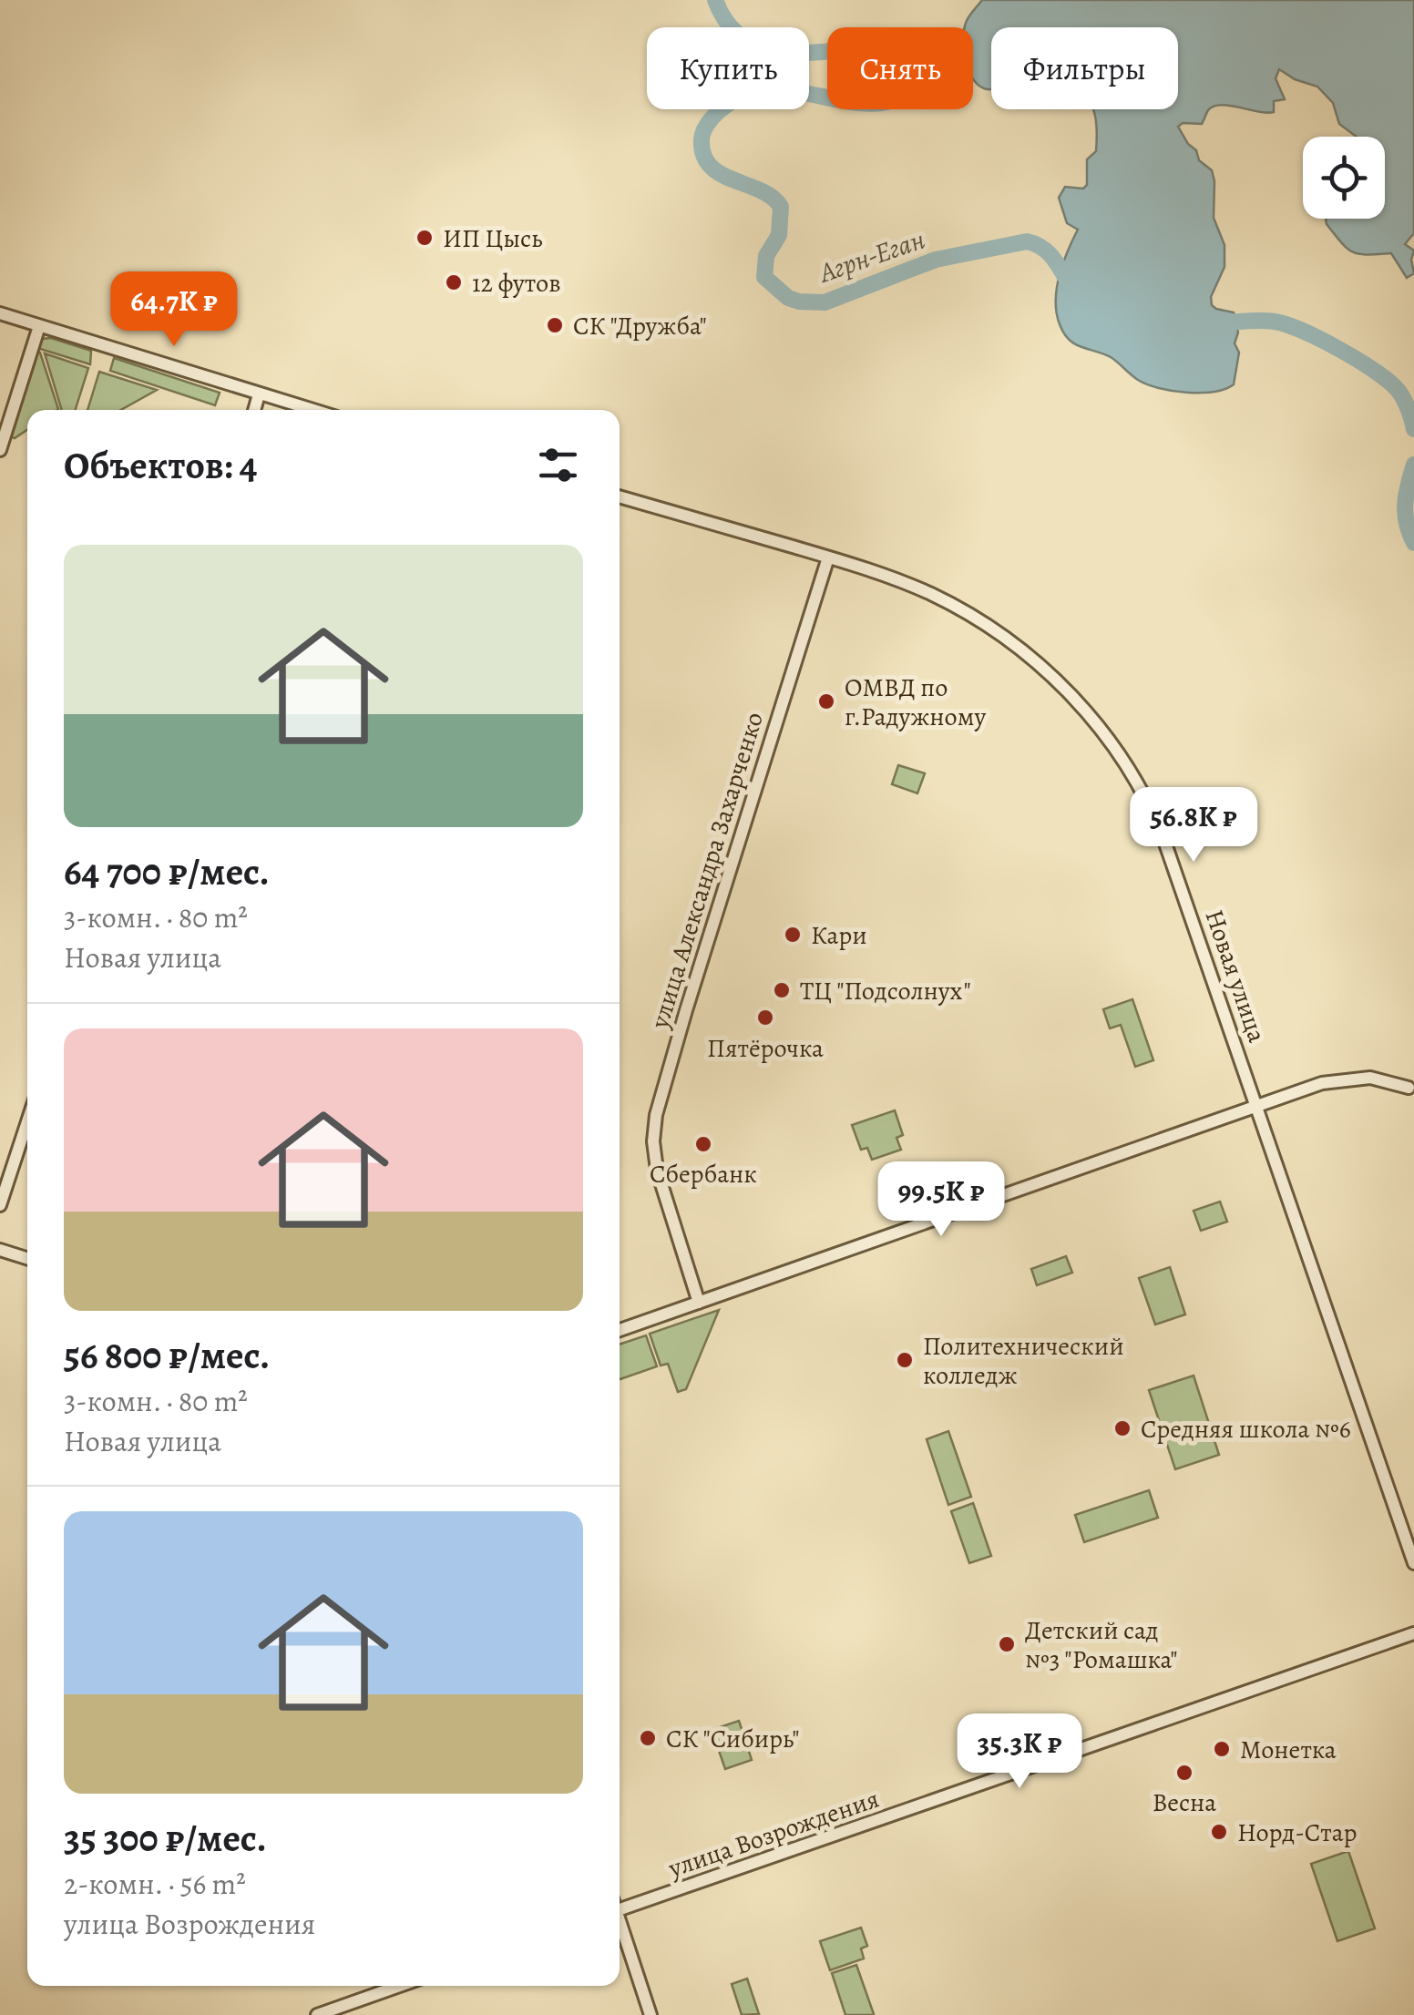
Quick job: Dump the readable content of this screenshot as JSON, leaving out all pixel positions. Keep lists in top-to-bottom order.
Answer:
{
  "streets": {
    "street": ["улица Александра Захарченко", "Новая улица", "улица Возрождения"]
  },
  "crossings": [
    ["улица Александра Захарченко", "Новая улица"]
  ],
  "water": ["Агрн-Еган"],
  "places": [
    "ИП Цысь",
    "12 футов",
    "СК \"Дружба\"",
    "ОМВД по г.Радужному",
    "Кари",
    "ТЦ \"Подсолнух\"",
    "Пятёрочка",
    "Сбербанк",
    "Политехнический колледж",
    "Средняя школа №6",
    "Детский сад №3 \"Ромашка\"",
    "СК \"Сибирь\"",
    "Монетка",
    "Весна",
    "Норд-Стар"
  ],
  "page": {
    "chip": ["Купить", "Снять", "Фильтры"],
    "price": [
      "64.7K ₽",
      "56.8K ₽",
      "99.5K ₽",
      "35.3K ₽"
    ],
    "heading": "Объектов: 4",
    "list": [
      {
        "name": "64 700 ₽/мес.",
        "note": "3-комн. · 80 m² · Новая улица"
      },
      {
        "name": "56 800 ₽/мес.",
        "note": "3-комн. · 80 m² · Новая улица"
      },
      {
        "name": "35 300 ₽/мес.",
        "note": "2-комн. · 56 m² · улица Возрождения"
      }
    ]
  }
}
